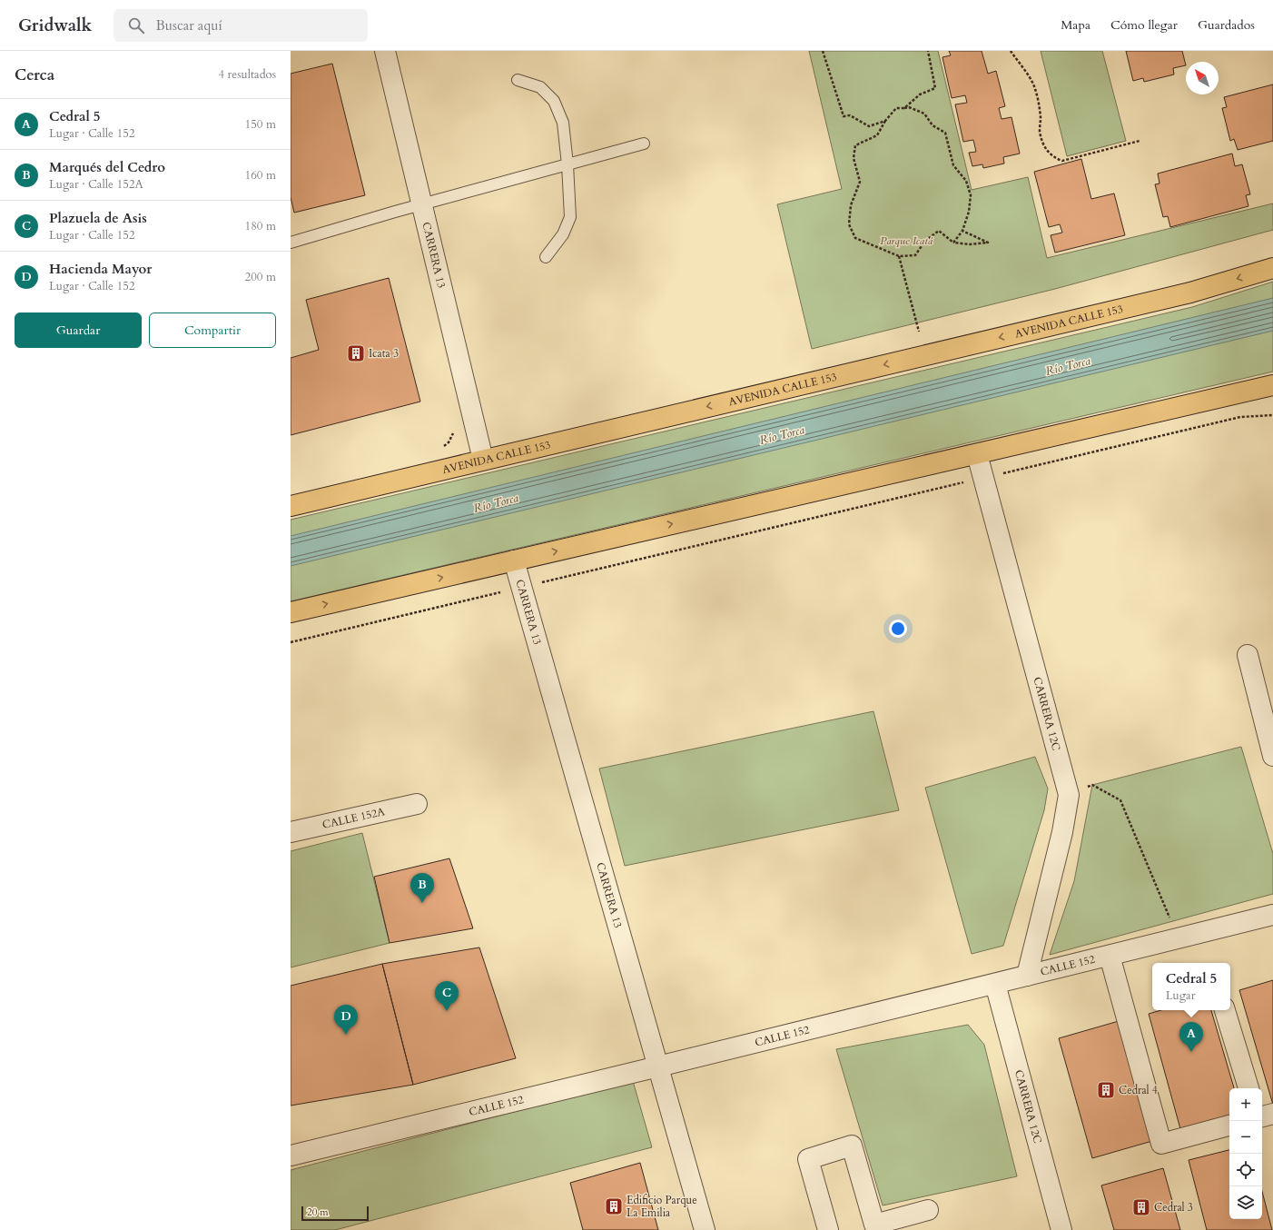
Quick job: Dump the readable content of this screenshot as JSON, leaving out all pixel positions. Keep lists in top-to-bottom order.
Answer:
{
  "streets": {
    "main road": ["AVENIDA CALLE 153"],
    "street": [
      "CARRERA 13",
      "CARRERA 12C",
      "CALLE 152A",
      "CALLE 152"
    ]
  },
  "crossings": [
    ["CARRERA 13", "AVENIDA CALLE 153"],
    ["CARRERA 13", "CALLE 152"],
    ["CARRERA 12C", "CALLE 152"]
  ],
  "water": ["Río Torca"],
  "parks": ["Parque Icatá"],
  "places": {
    "building": [
      "Icata 3",
      "Cedral 4",
      "Edificio Parque La Emilia",
      "Cedral 3"
    ]
  },
  "scale_bar": "20 m",
  "north": "top left",
  "page": {
    "header": "Gridwalk",
    "search": "Buscar aquí",
    "nav": ["Mapa", "Cómo llegar", "Guardados"],
    "heading": ["Cerca", "4 resultados"],
    "list": [
      {
        "mark": "A",
        "name": "Cedral 5",
        "note": "Lugar · Calle 152",
        "value": "150 m"
      },
      {
        "mark": "B",
        "name": "Marqués del Cedro",
        "note": "Lugar · Calle 152A",
        "value": "160 m"
      },
      {
        "mark": "C",
        "name": "Plazuela de Asis",
        "note": "Lugar · Calle 152",
        "value": "180 m"
      },
      {
        "mark": "D",
        "name": "Hacienda Mayor",
        "note": "Lugar · Calle 152",
        "value": "200 m"
      }
    ],
    "buttons": ["Guardar", "Compartir"],
    "pins": [
      "B",
      "C",
      "D",
      "A"
    ],
    "popup": ["Cedral 5", "Lugar"],
    "map_buttons": ["+", "−"],
    "scale": "20 m"
  }
}
